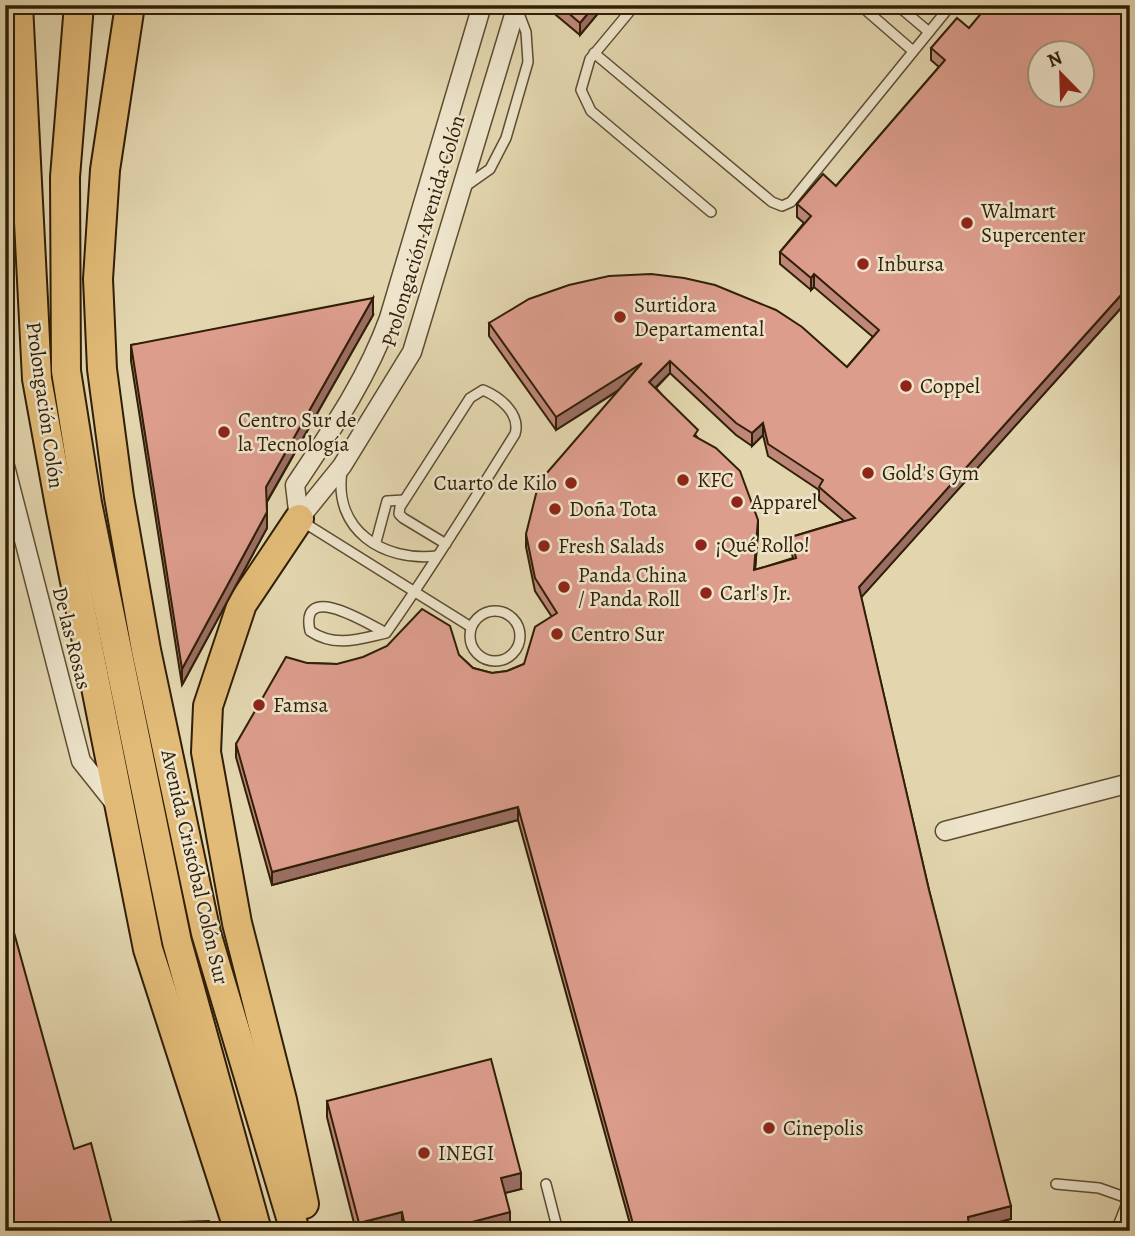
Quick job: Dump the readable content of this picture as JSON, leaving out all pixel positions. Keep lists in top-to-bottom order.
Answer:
{
  "streets": {
    "main road": ["Prolongación Colón", "Avenida Cristóbal Colón Sur"],
    "street": ["Prolongación Avenida Colón", "De las Rosas"]
  },
  "crossings": [
    ["Prolongación Colón", "De las Rosas"]
  ],
  "places": [
    "Walmart Supercenter",
    "Inbursa",
    "Surtidora Departamental",
    "Coppel",
    "Centro Sur de la Tecnología",
    "Gold's Gym",
    "KFC",
    "Cuarto de Kilo",
    "Apparel",
    "Doña Tota",
    "¡Qué Rollo!",
    "Fresh Salads",
    "Panda China / Panda Roll",
    "Carl's Jr.",
    "Centro Sur",
    "Famsa",
    "Cinepolis",
    "INEGI"
  ],
  "north": "top left"
}
